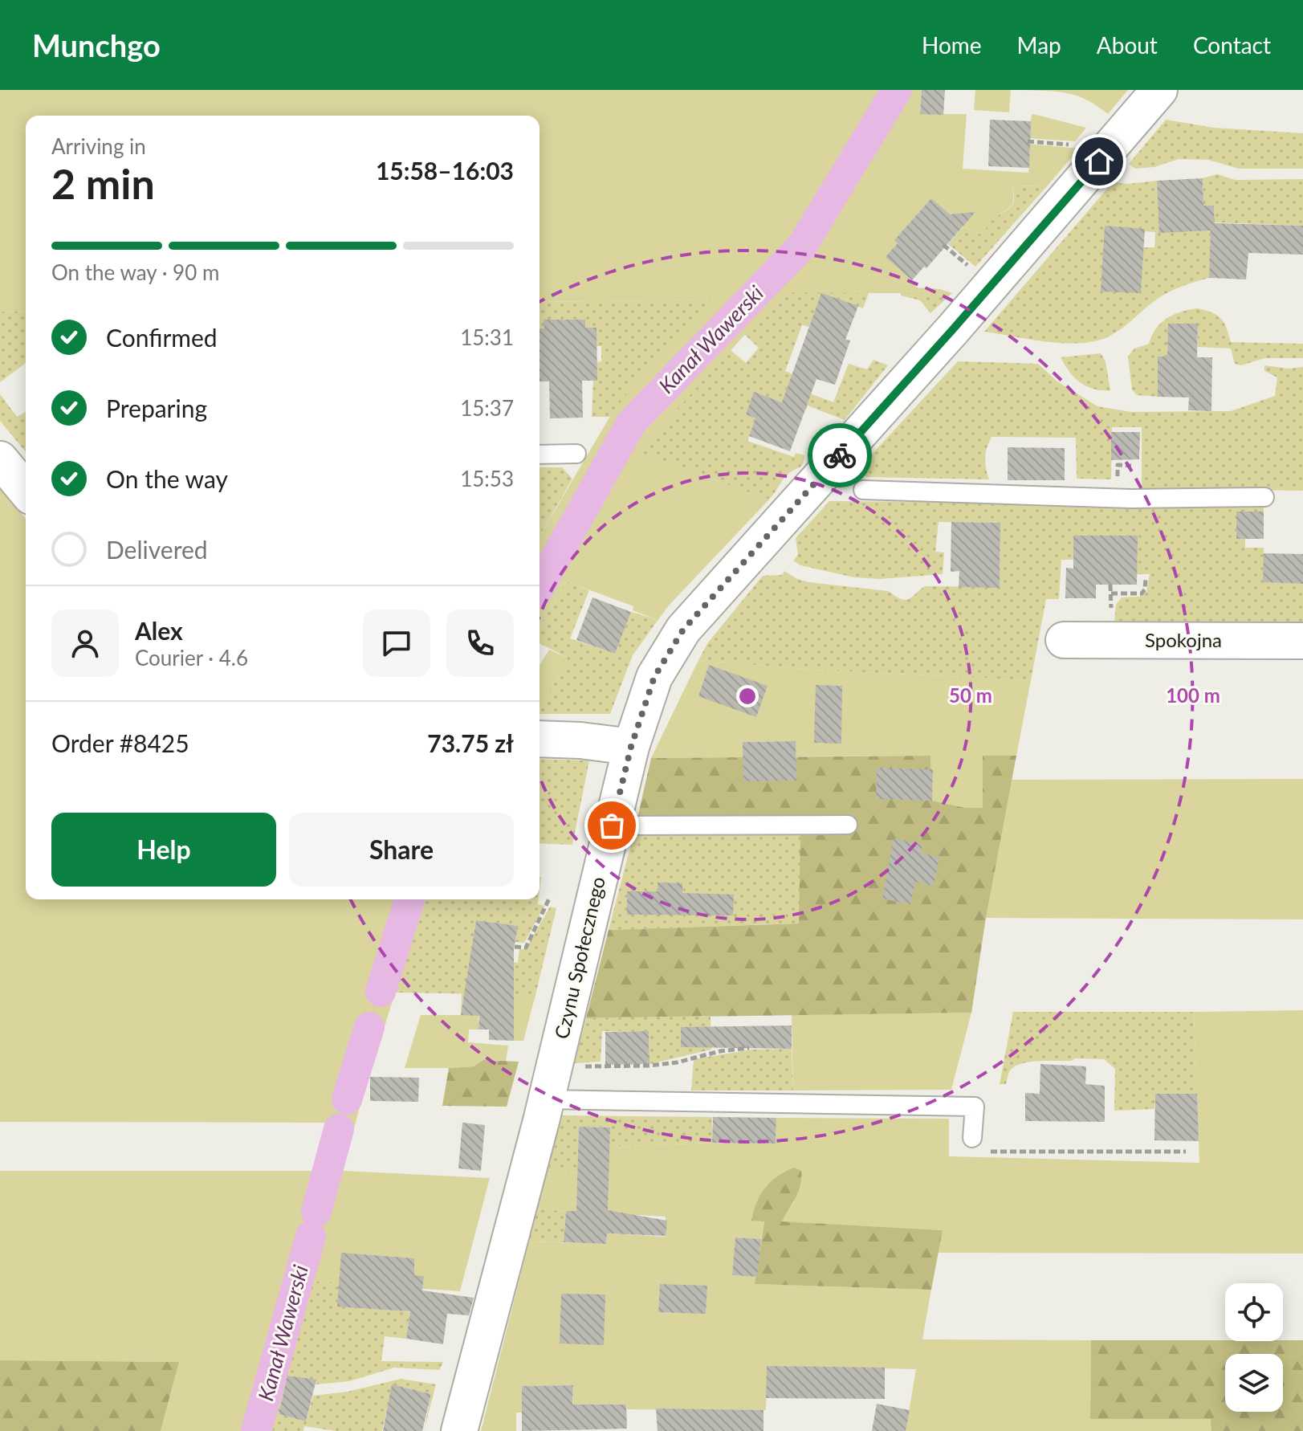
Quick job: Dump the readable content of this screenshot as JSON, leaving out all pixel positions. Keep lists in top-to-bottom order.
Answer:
{
  "streets": {
    "street": ["Spokojna", "Czynu Społecznego"]
  },
  "water": ["Kanał Wawerski"],
  "page": {
    "header": "Munchgo",
    "nav": [
      "Home",
      "Map",
      "About",
      "Contact"
    ],
    "heading": ["2 min", "Arriving in", "15:58–16:03"],
    "panel": [
      "Alex",
      "Courier · 4.6",
      "Order #8425",
      "73.75 zł"
    ],
    "bar": "On the way · 90 m",
    "list": [
      ["Confirmed", "15:31"],
      ["Preparing", "15:37"],
      ["On the way", "15:53"],
      "Delivered"
    ],
    "buttons": ["Help", "Share"]
  },
  "rings": ["50 m", "100 m"]
}
